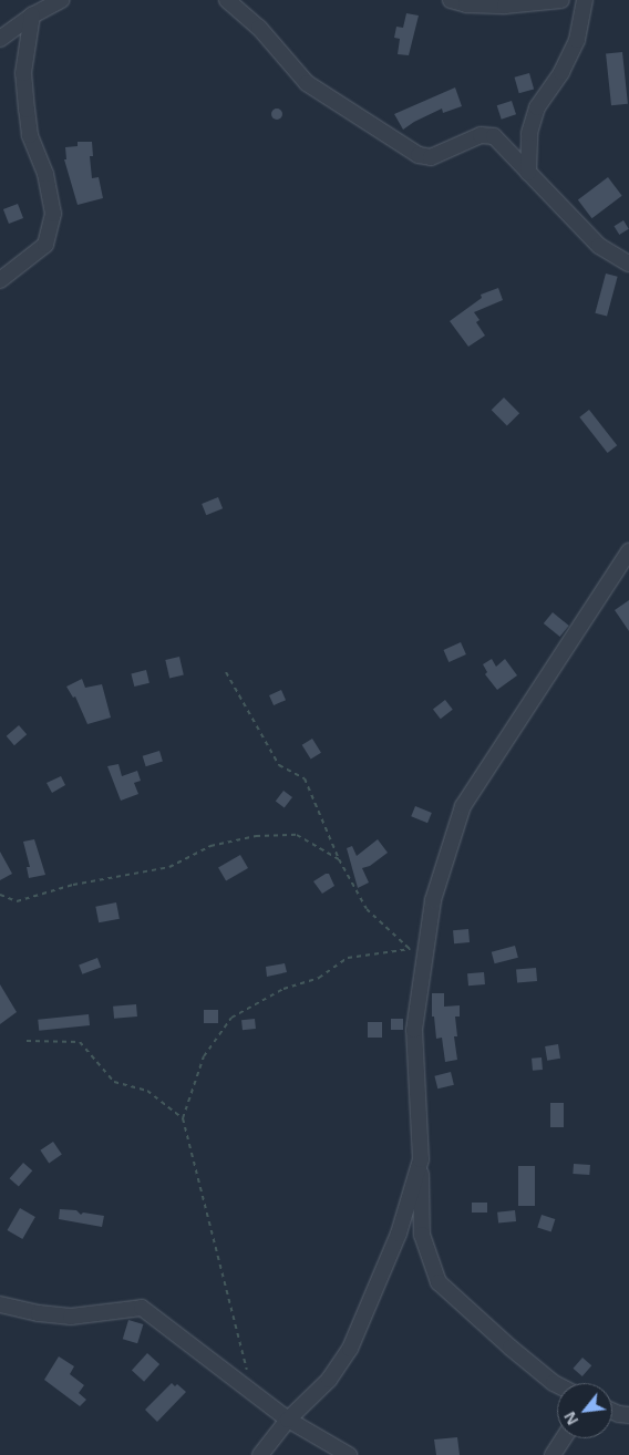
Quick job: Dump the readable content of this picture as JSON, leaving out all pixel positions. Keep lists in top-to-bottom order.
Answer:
{
  "north": "bottom left"
}
